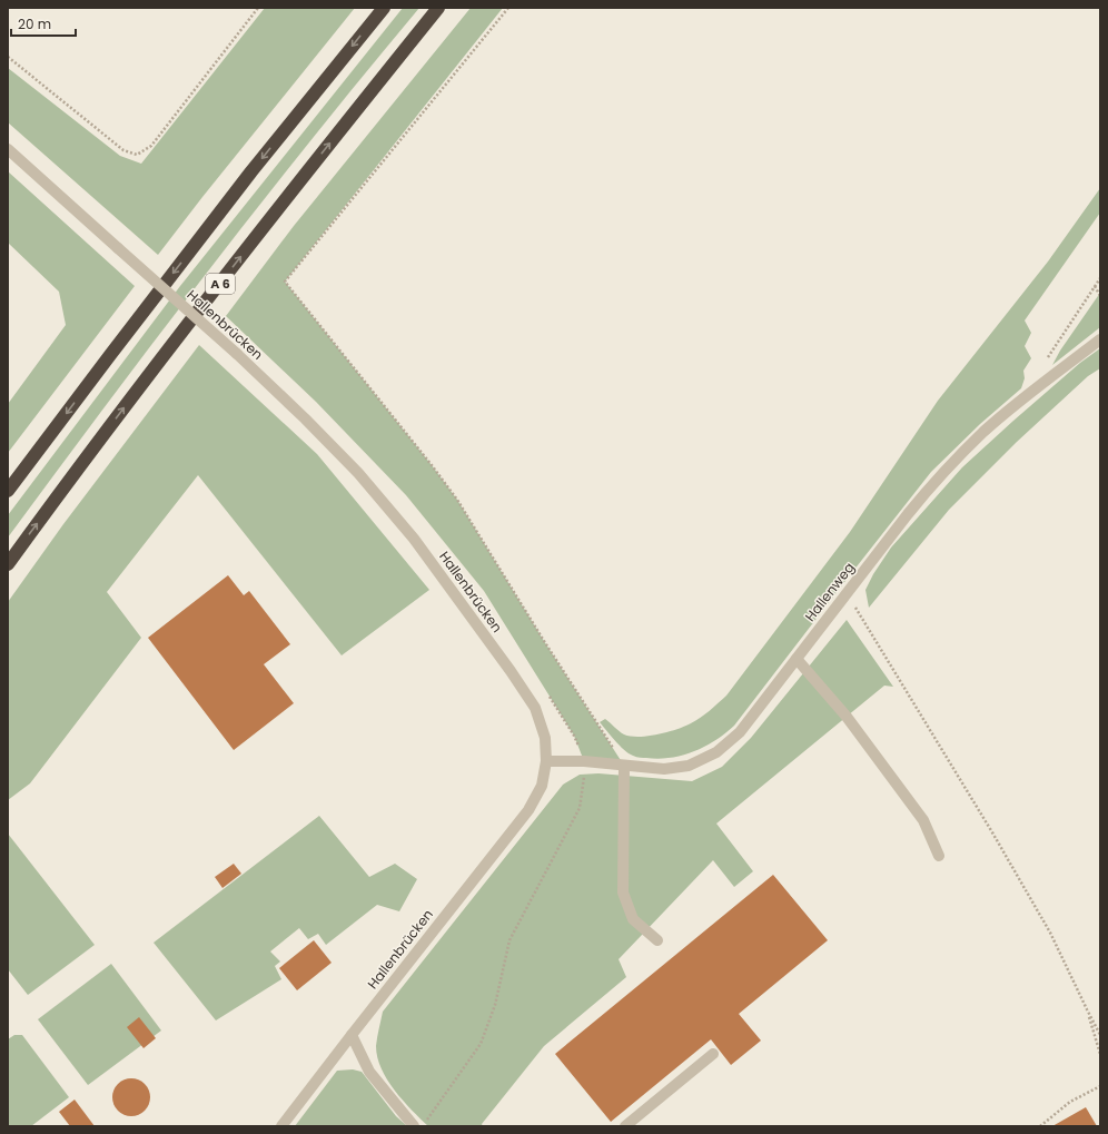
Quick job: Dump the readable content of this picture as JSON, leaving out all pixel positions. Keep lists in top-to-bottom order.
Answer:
{
  "streets": {
    "highway": ["A 6"],
    "street": ["Hallenbrücken", "Hallenweg"]
  },
  "crossings": [
    ["Hallenbrücken", "Hallenweg"]
  ],
  "scale_bar": "20 m"
}
